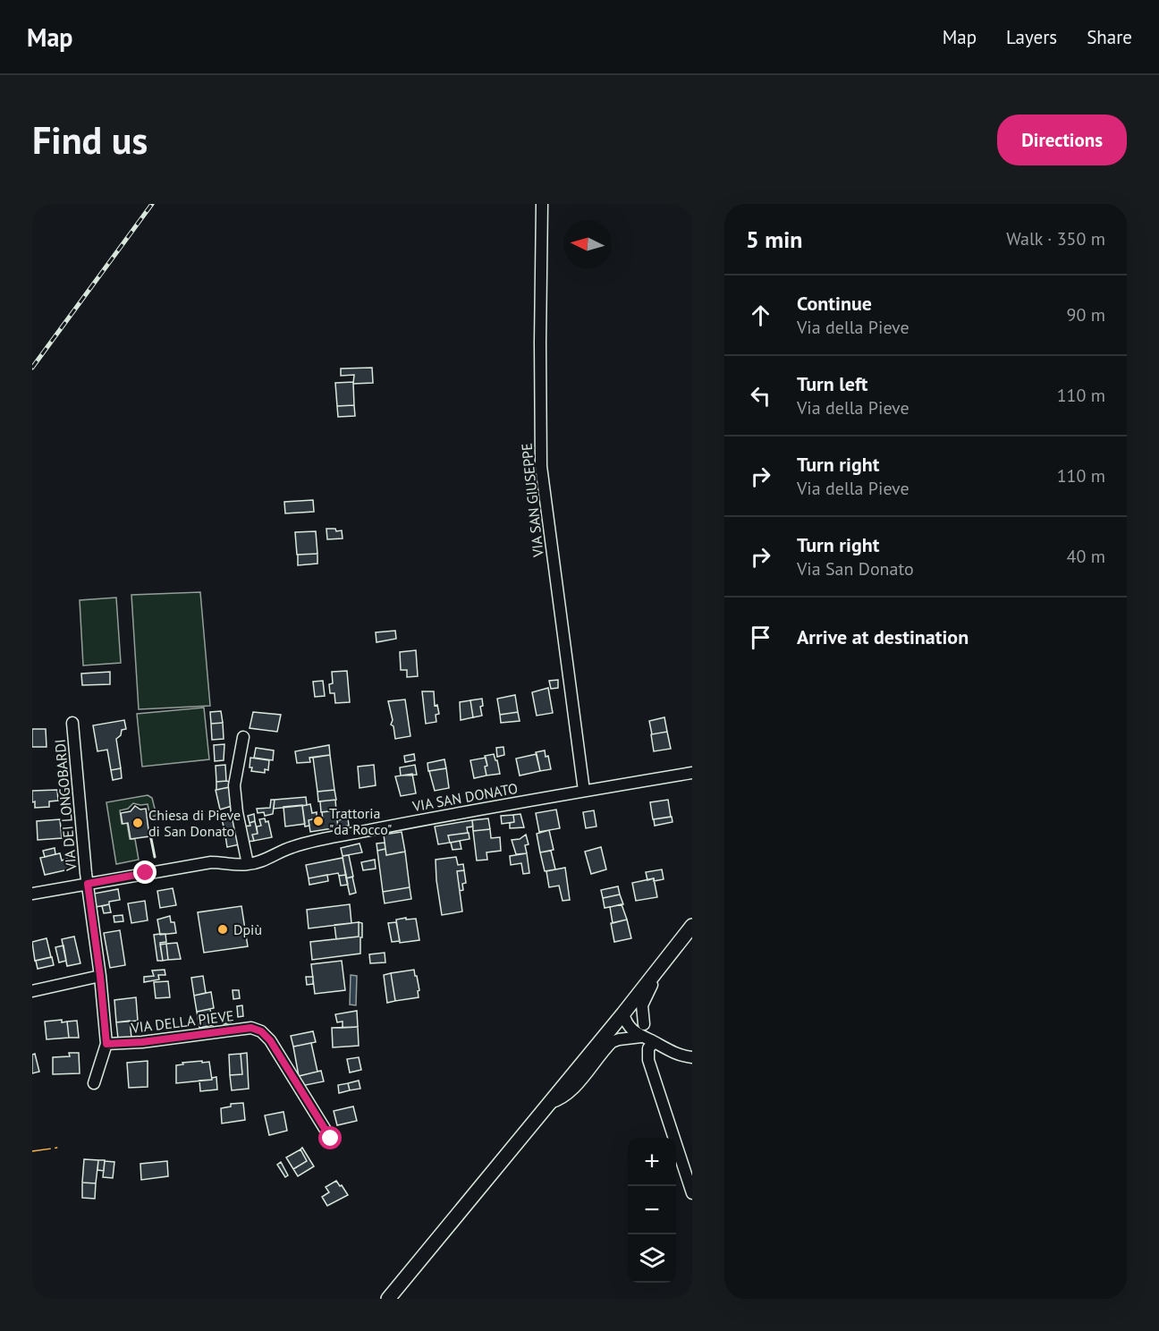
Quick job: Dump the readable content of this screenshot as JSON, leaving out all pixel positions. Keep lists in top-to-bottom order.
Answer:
{
  "streets": {
    "street": [
      "VIA SAN GIUSEPPE",
      "VIA SAN DONATO",
      "VIA DEI LONGOBARDI",
      "VIA DELLA PIEVE"
    ]
  },
  "crossings": [
    ["VIA SAN GIUSEPPE", "VIA SAN DONATO"],
    ["VIA SAN DONATO", "VIA DEI LONGOBARDI"]
  ],
  "places": ["Trattoria \"da Rocco\"", "Chiesa di Pieve di San Donato", "Dpiù"],
  "north": "left",
  "page": {
    "header": "Map",
    "nav": ["Map", "Layers", "Share"],
    "buttons": "Directions",
    "title": "Find us",
    "heading": ["5 min", "Walk · 350 m"],
    "list": [
      ["Continue", "Via della Pieve", "90 m"],
      ["Turn left", "Via della Pieve", "110 m"],
      ["Turn right", "Via della Pieve", "110 m"],
      ["Turn right", "Via San Donato", "40 m"],
      "Arrive at destination"
    ],
    "map_buttons": ["+", "−"]
  }
}
